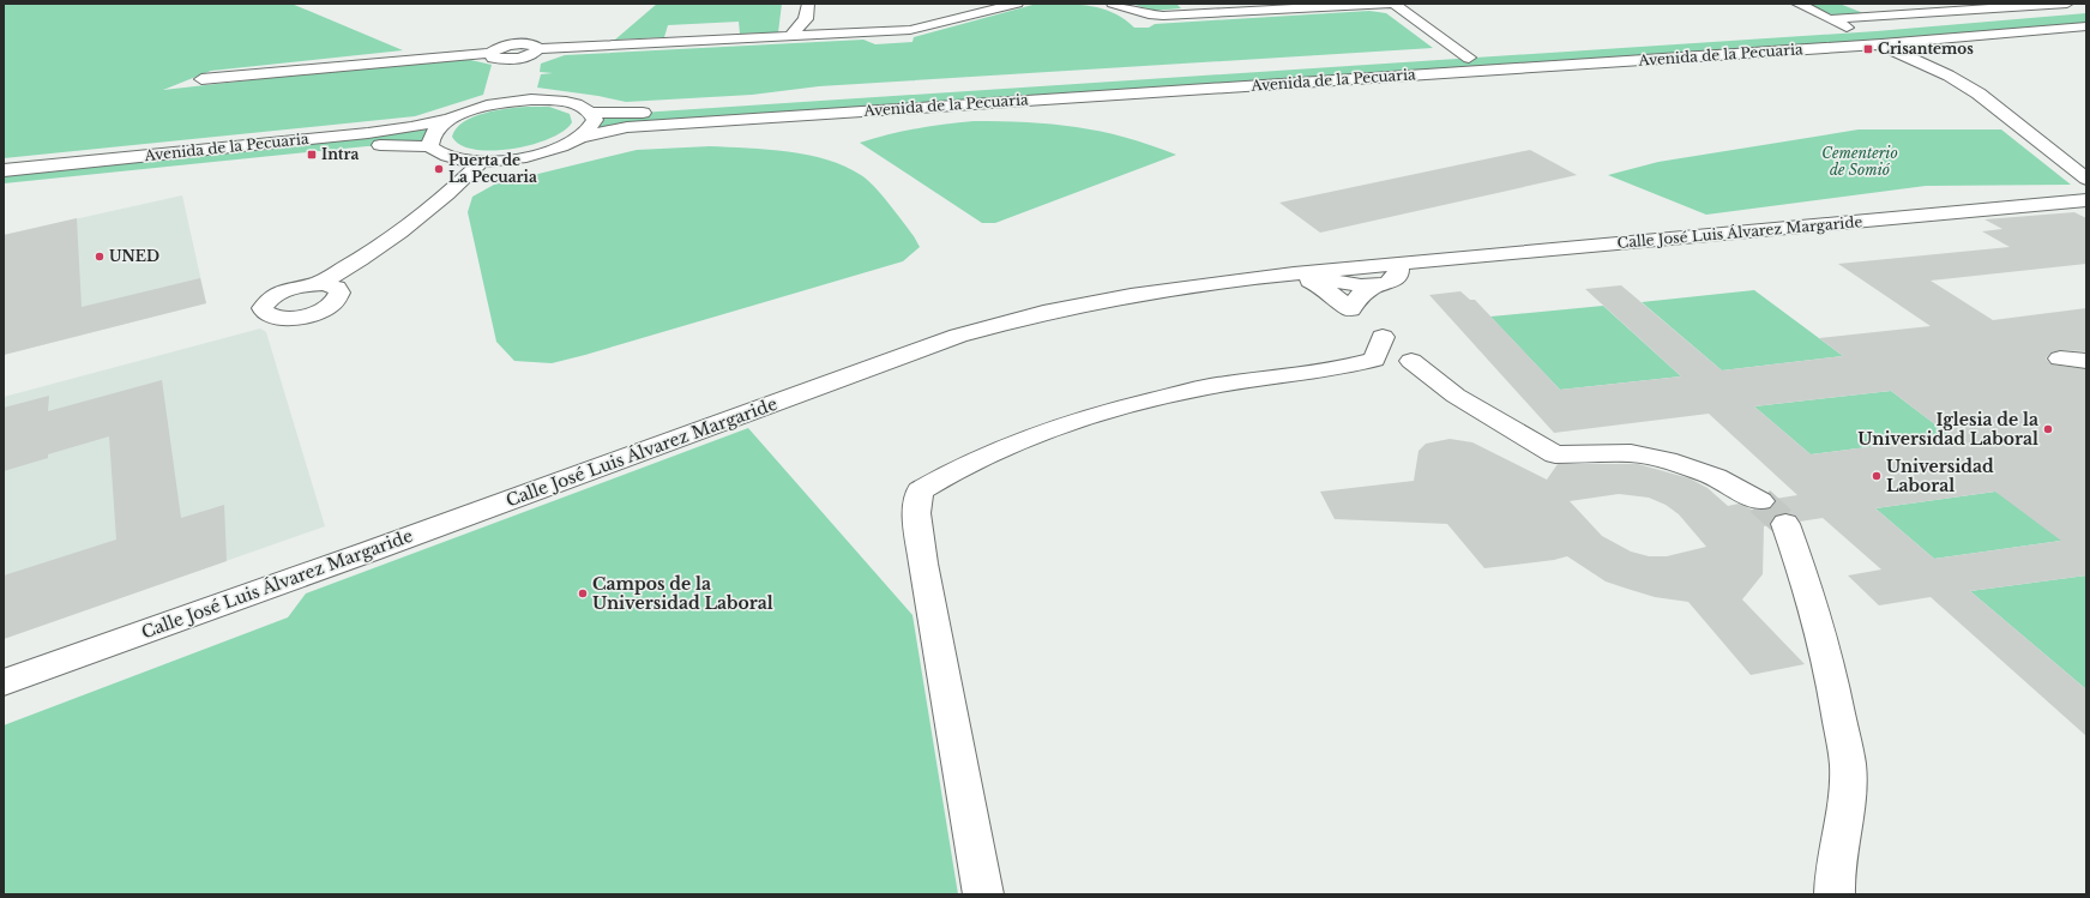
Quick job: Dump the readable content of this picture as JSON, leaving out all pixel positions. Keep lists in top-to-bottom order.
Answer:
{
  "streets": {
    "street": ["Avenida de la Pecuaria", "Calle José Luis Álvarez Margaride"]
  },
  "parks": ["Cementerio de Somió"],
  "places": {
    "transit": ["Crisantemos", "Intra"],
    "other": [
      "Puerta de La Pecuaria",
      "UNED",
      "Iglesia de la Universidad Laboral",
      "Universidad Laboral",
      "Campos de la Universidad Laboral"
    ]
  }
}
